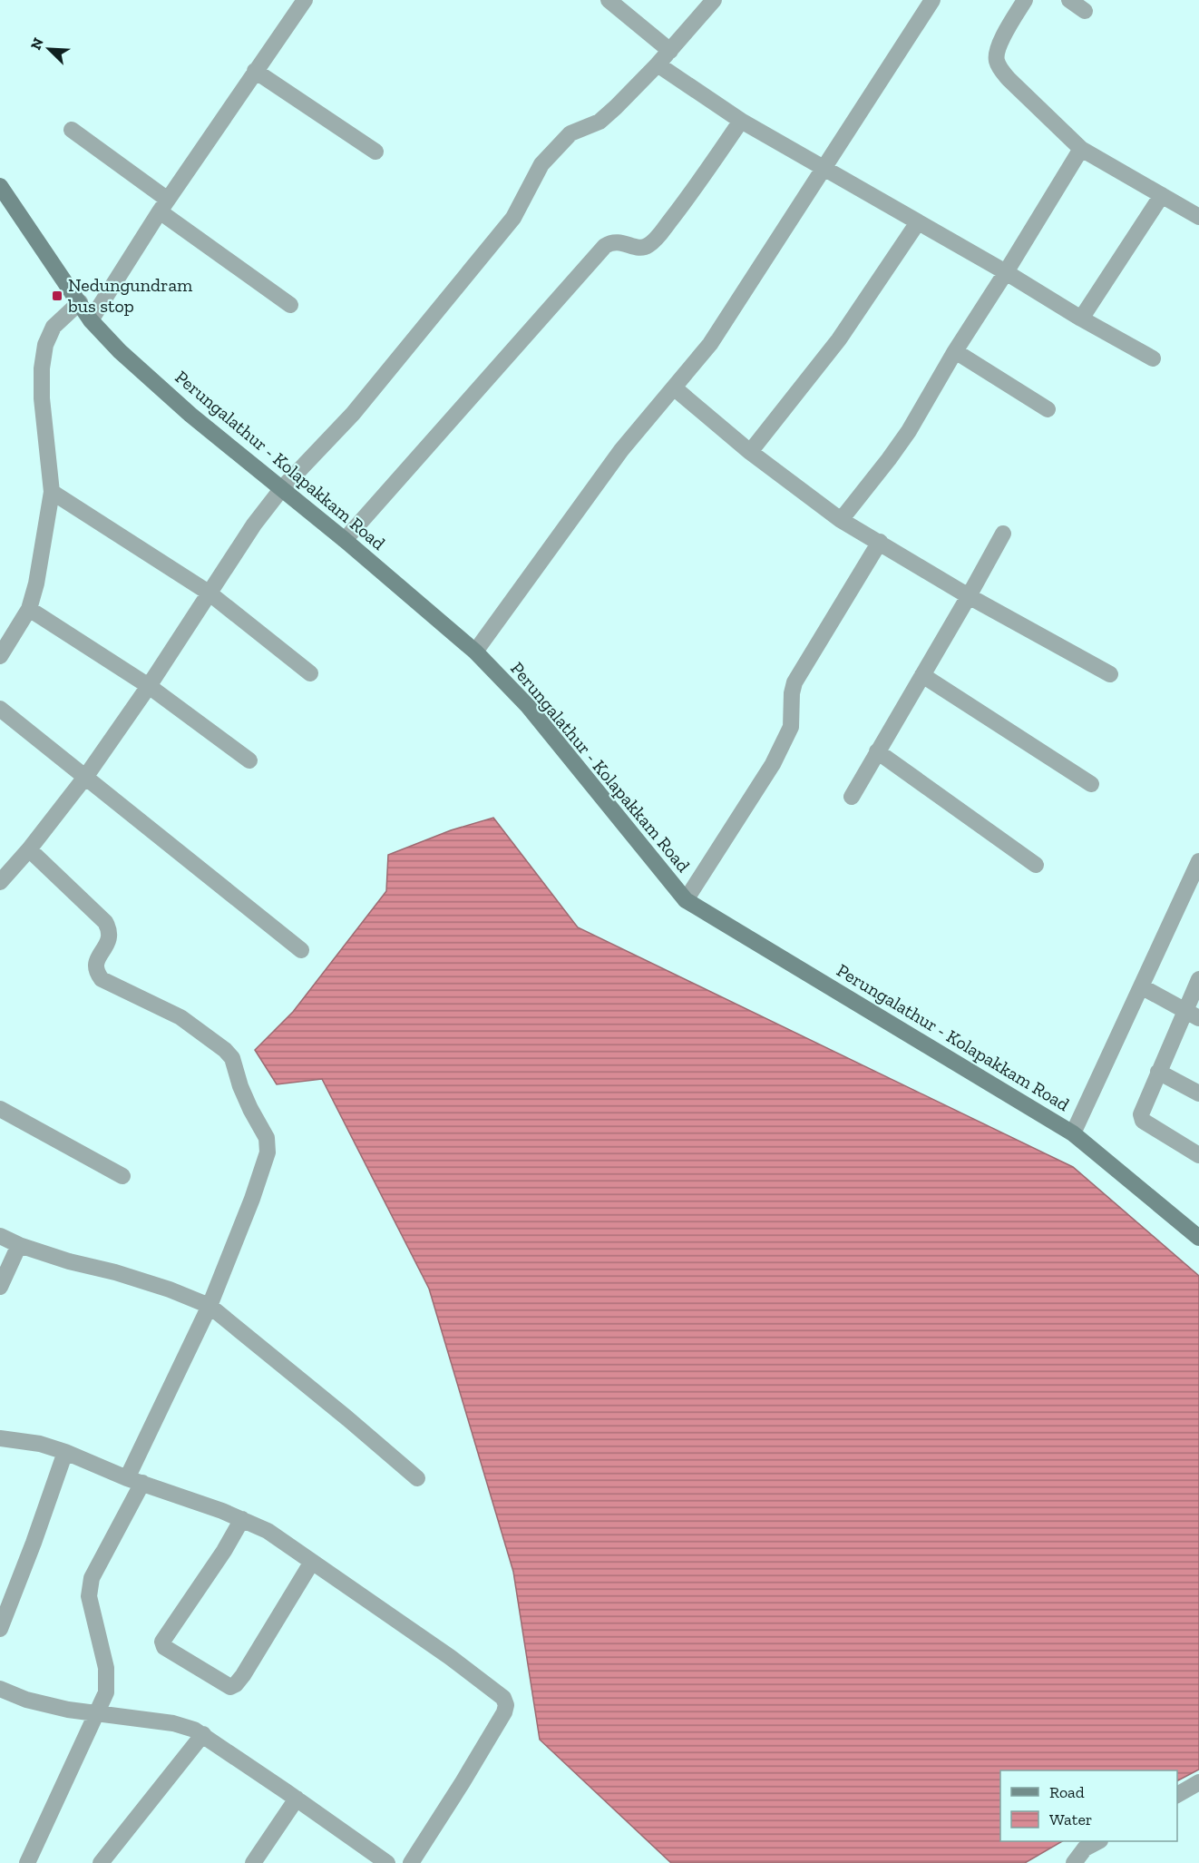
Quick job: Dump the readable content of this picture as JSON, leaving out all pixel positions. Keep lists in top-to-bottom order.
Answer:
{
  "streets": {
    "main road": ["Perungalathur - Kolapakkam Road"]
  },
  "places": {
    "transit": ["Nedungundram bus stop"]
  },
  "legend": ["Road", "Water"],
  "north": "top left"
}
